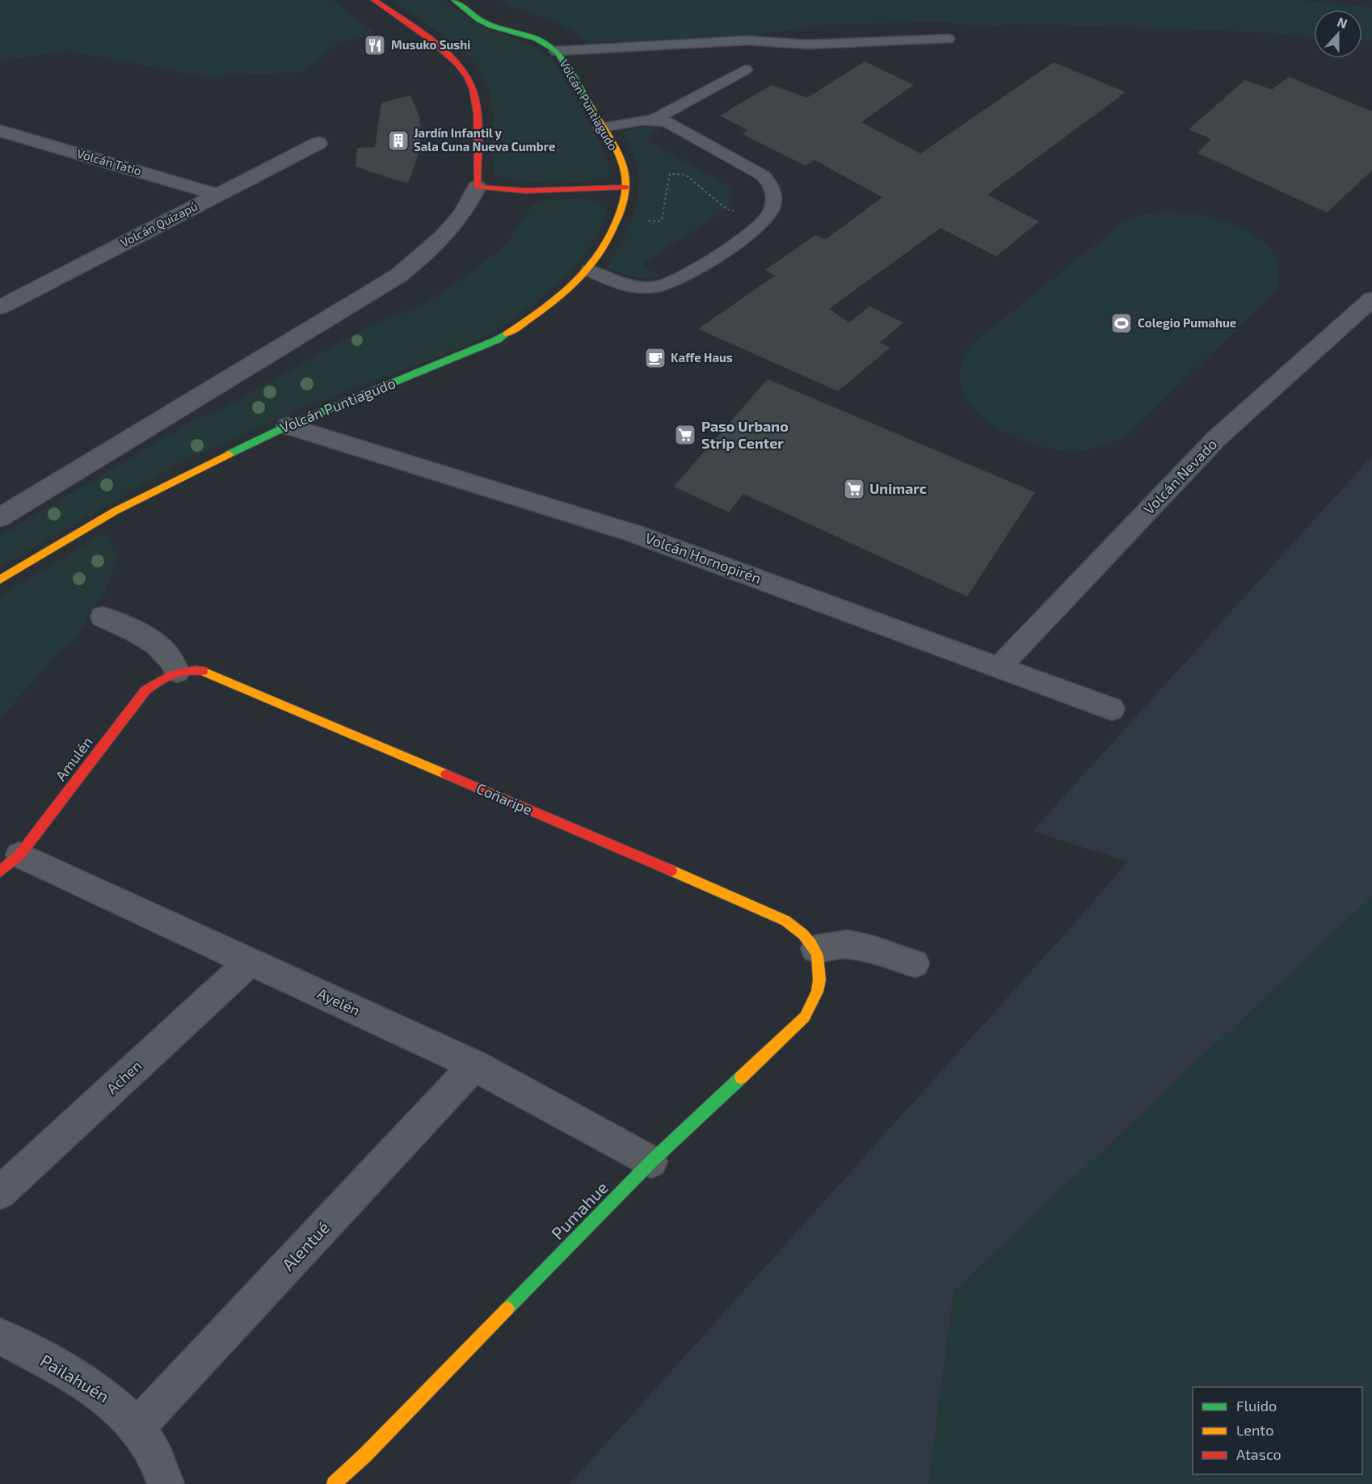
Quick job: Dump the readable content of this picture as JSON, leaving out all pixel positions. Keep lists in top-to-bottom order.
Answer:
{
  "streets": {
    "main road": [
      "Volcán Puntiagudo",
      "Amulén",
      "Coñaripe",
      "Pumahue"
    ],
    "street": [
      "Volcán Tatio",
      "Volcán Quizapú",
      "Volcán Nevado",
      "Volcán Hornopirén",
      "Ayelén",
      "Achen",
      "Alentué",
      "Pailahuén"
    ]
  },
  "crossings": [
    ["Volcán Puntiagudo", "Volcán Hornopirén"],
    ["Volcán Tatio", "Volcán Quizapú"],
    ["Volcán Nevado", "Volcán Hornopirén"],
    ["Amulén", "Coñaripe"],
    ["Amulén", "Ayelén"],
    ["Coñaripe", "Pumahue"],
    ["Ayelén", "Achen"],
    ["Ayelén", "Pumahue"],
    ["Ayelén", "Alentué"],
    ["Alentué", "Pailahuén"]
  ],
  "places": {
    "restaurant": ["Musuko Sushi"],
    "building": ["Jardín Infantil y Sala Cuna Nueva Cumbre"],
    "sports": ["Colegio Pumahue"],
    "cafe": ["Kaffe Haus"],
    "supermarket": ["Paso Urbano Strip Center", "Unimarc"]
  },
  "legend": ["Fluido", "Lento", "Atasco"],
  "north": "top"
}
